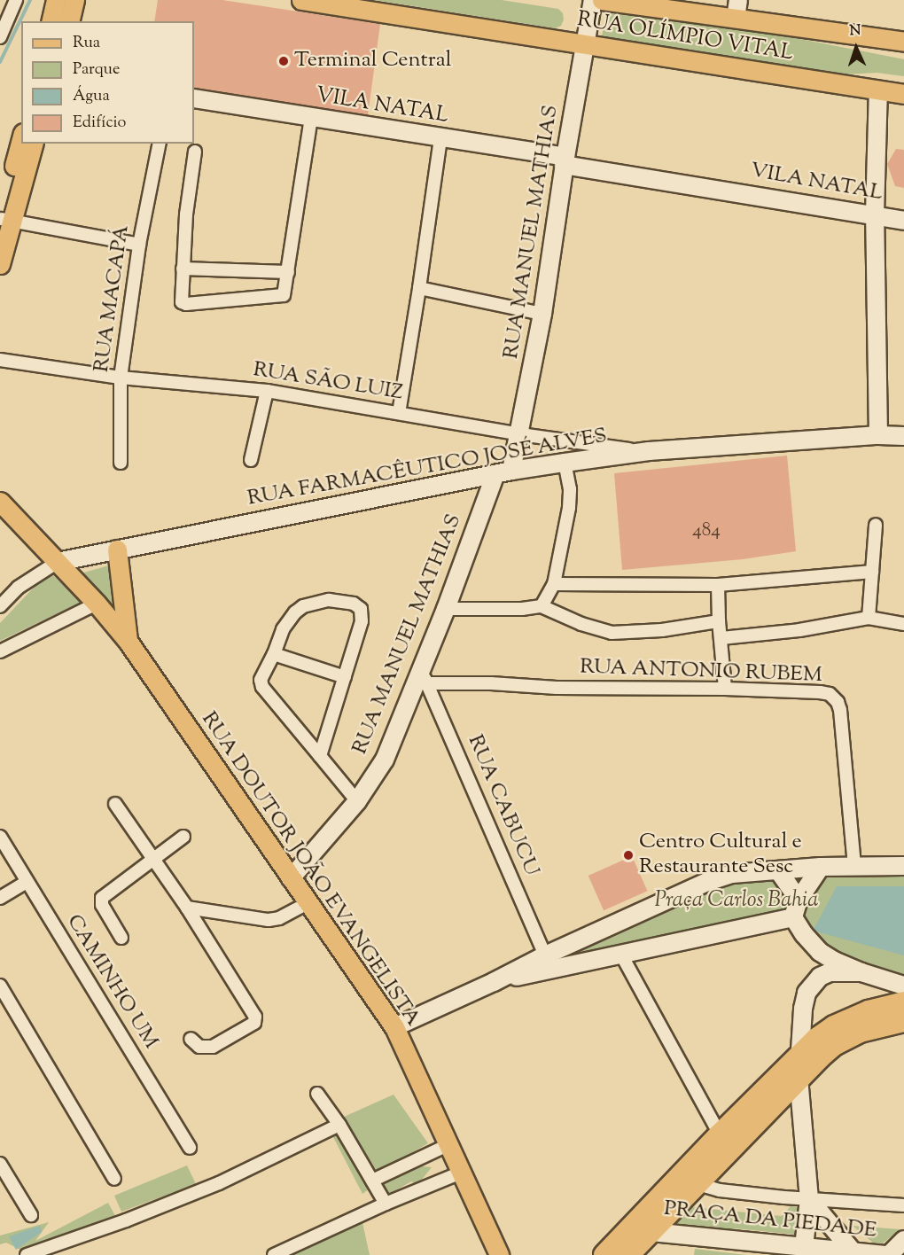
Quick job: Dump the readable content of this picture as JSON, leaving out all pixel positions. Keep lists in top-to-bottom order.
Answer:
{
  "streets": {
    "main road": ["RUA OLÍMPIO VITAL", "RUA DOUTOR JOÃO EVANGELISTA"],
    "street": [
      "VILA NATAL",
      "RUA MANUEL MATHIAS",
      "RUA MACAPÁ",
      "RUA SÃO LUIZ",
      "RUA FARMACÊUTICO JOSÉ ALVES",
      "RUA ANTONIO RUBEM",
      "RUA CABUCU",
      "CAMINHO UM",
      "PRAÇA DA PIEDADE"
    ]
  },
  "crossings": [
    ["RUA OLÍMPIO VITAL", "RUA MANUEL MATHIAS"],
    ["VILA NATAL", "RUA MANUEL MATHIAS"],
    ["RUA MANUEL MATHIAS", "RUA SÃO LUIZ"],
    ["RUA MANUEL MATHIAS", "RUA FARMACÊUTICO JOSÉ ALVES"],
    ["RUA MANUEL MATHIAS", "RUA ANTONIO RUBEM"],
    ["RUA MANUEL MATHIAS", "RUA CABUCU"],
    ["RUA MANUEL MATHIAS", "RUA DOUTOR JOÃO EVANGELISTA"],
    ["RUA MACAPÁ", "RUA SÃO LUIZ"],
    ["RUA SÃO LUIZ", "RUA FARMACÊUTICO JOSÉ ALVES"],
    ["RUA FARMACÊUTICO JOSÉ ALVES", "RUA DOUTOR JOÃO EVANGELISTA"],
    ["RUA ANTONIO RUBEM", "RUA CABUCU"]
  ],
  "parks": ["Praça Carlos Bahia"],
  "places": ["Terminal Central", "Centro Cultural e Restaurante Sesc"],
  "house_numbers": ["484"],
  "legend": [
    "Rua",
    "Parque",
    "Água",
    "Edifício"
  ],
  "north": "top"
}
